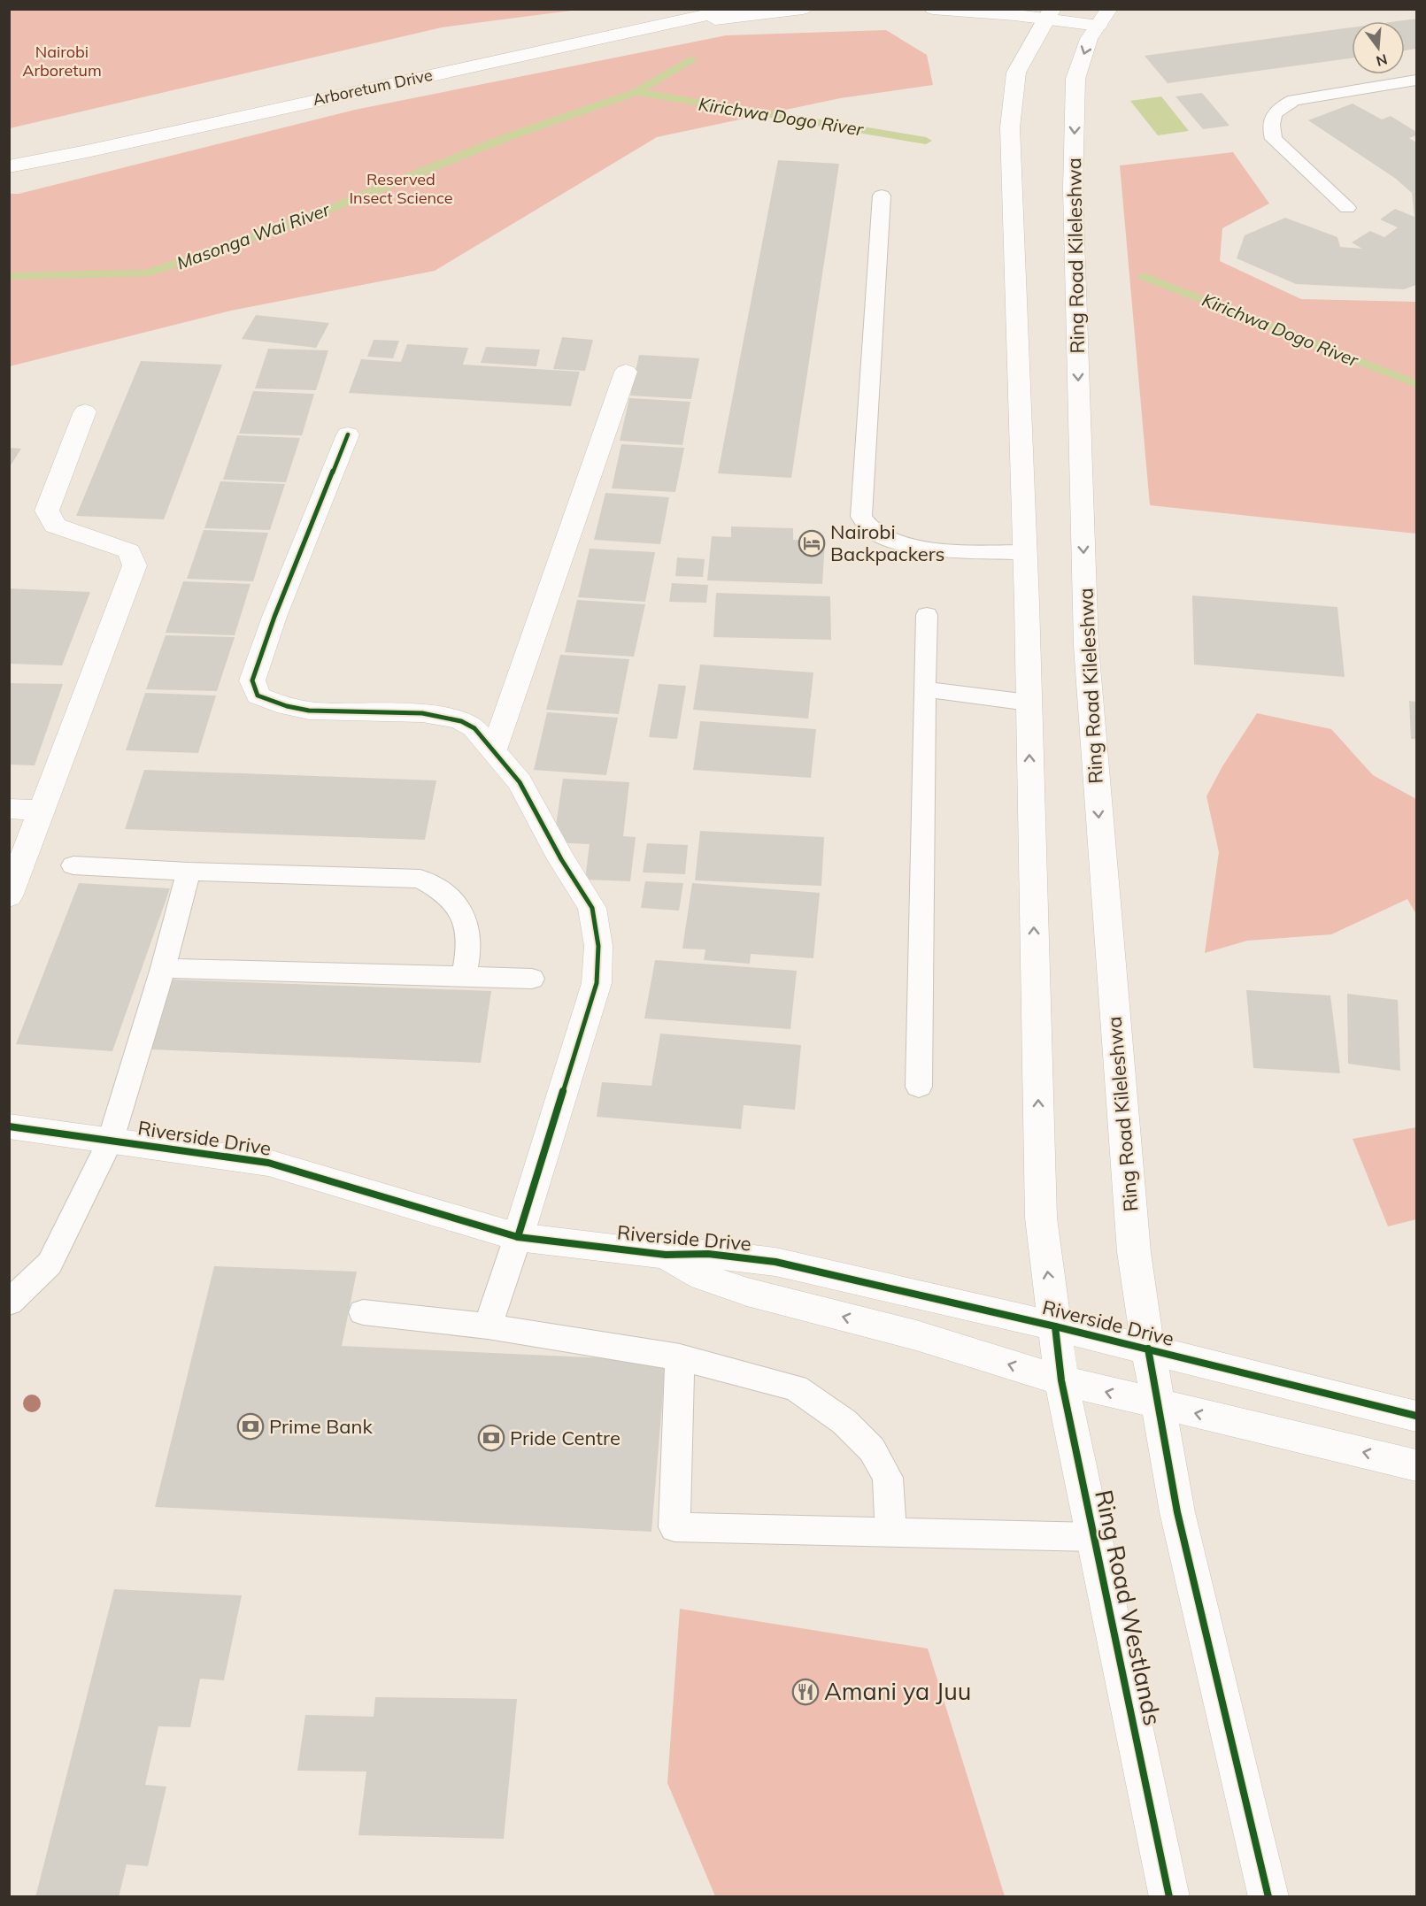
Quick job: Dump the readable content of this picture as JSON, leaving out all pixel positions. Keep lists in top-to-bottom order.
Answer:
{
  "streets": {
    "street": [
      "Arboretum Drive",
      "Ring Road Kileleshwa",
      "Riverside Drive",
      "Ring Road Westlands"
    ]
  },
  "crossings": [
    ["Ring Road Kileleshwa", "Riverside Drive"],
    ["Riverside Drive", "Ring Road Westlands"]
  ],
  "water": ["Kirichwa Dogo River", "Masonga Wai River"],
  "parks": ["Nairobi Arboretum", "Reserved Insect Science"],
  "places": {
    "hotel": ["Nairobi Backpackers"],
    "bank": ["Prime Bank", "Pride Centre"],
    "restaurant": ["Amani ya Juu"]
  },
  "north": "bottom"
}
